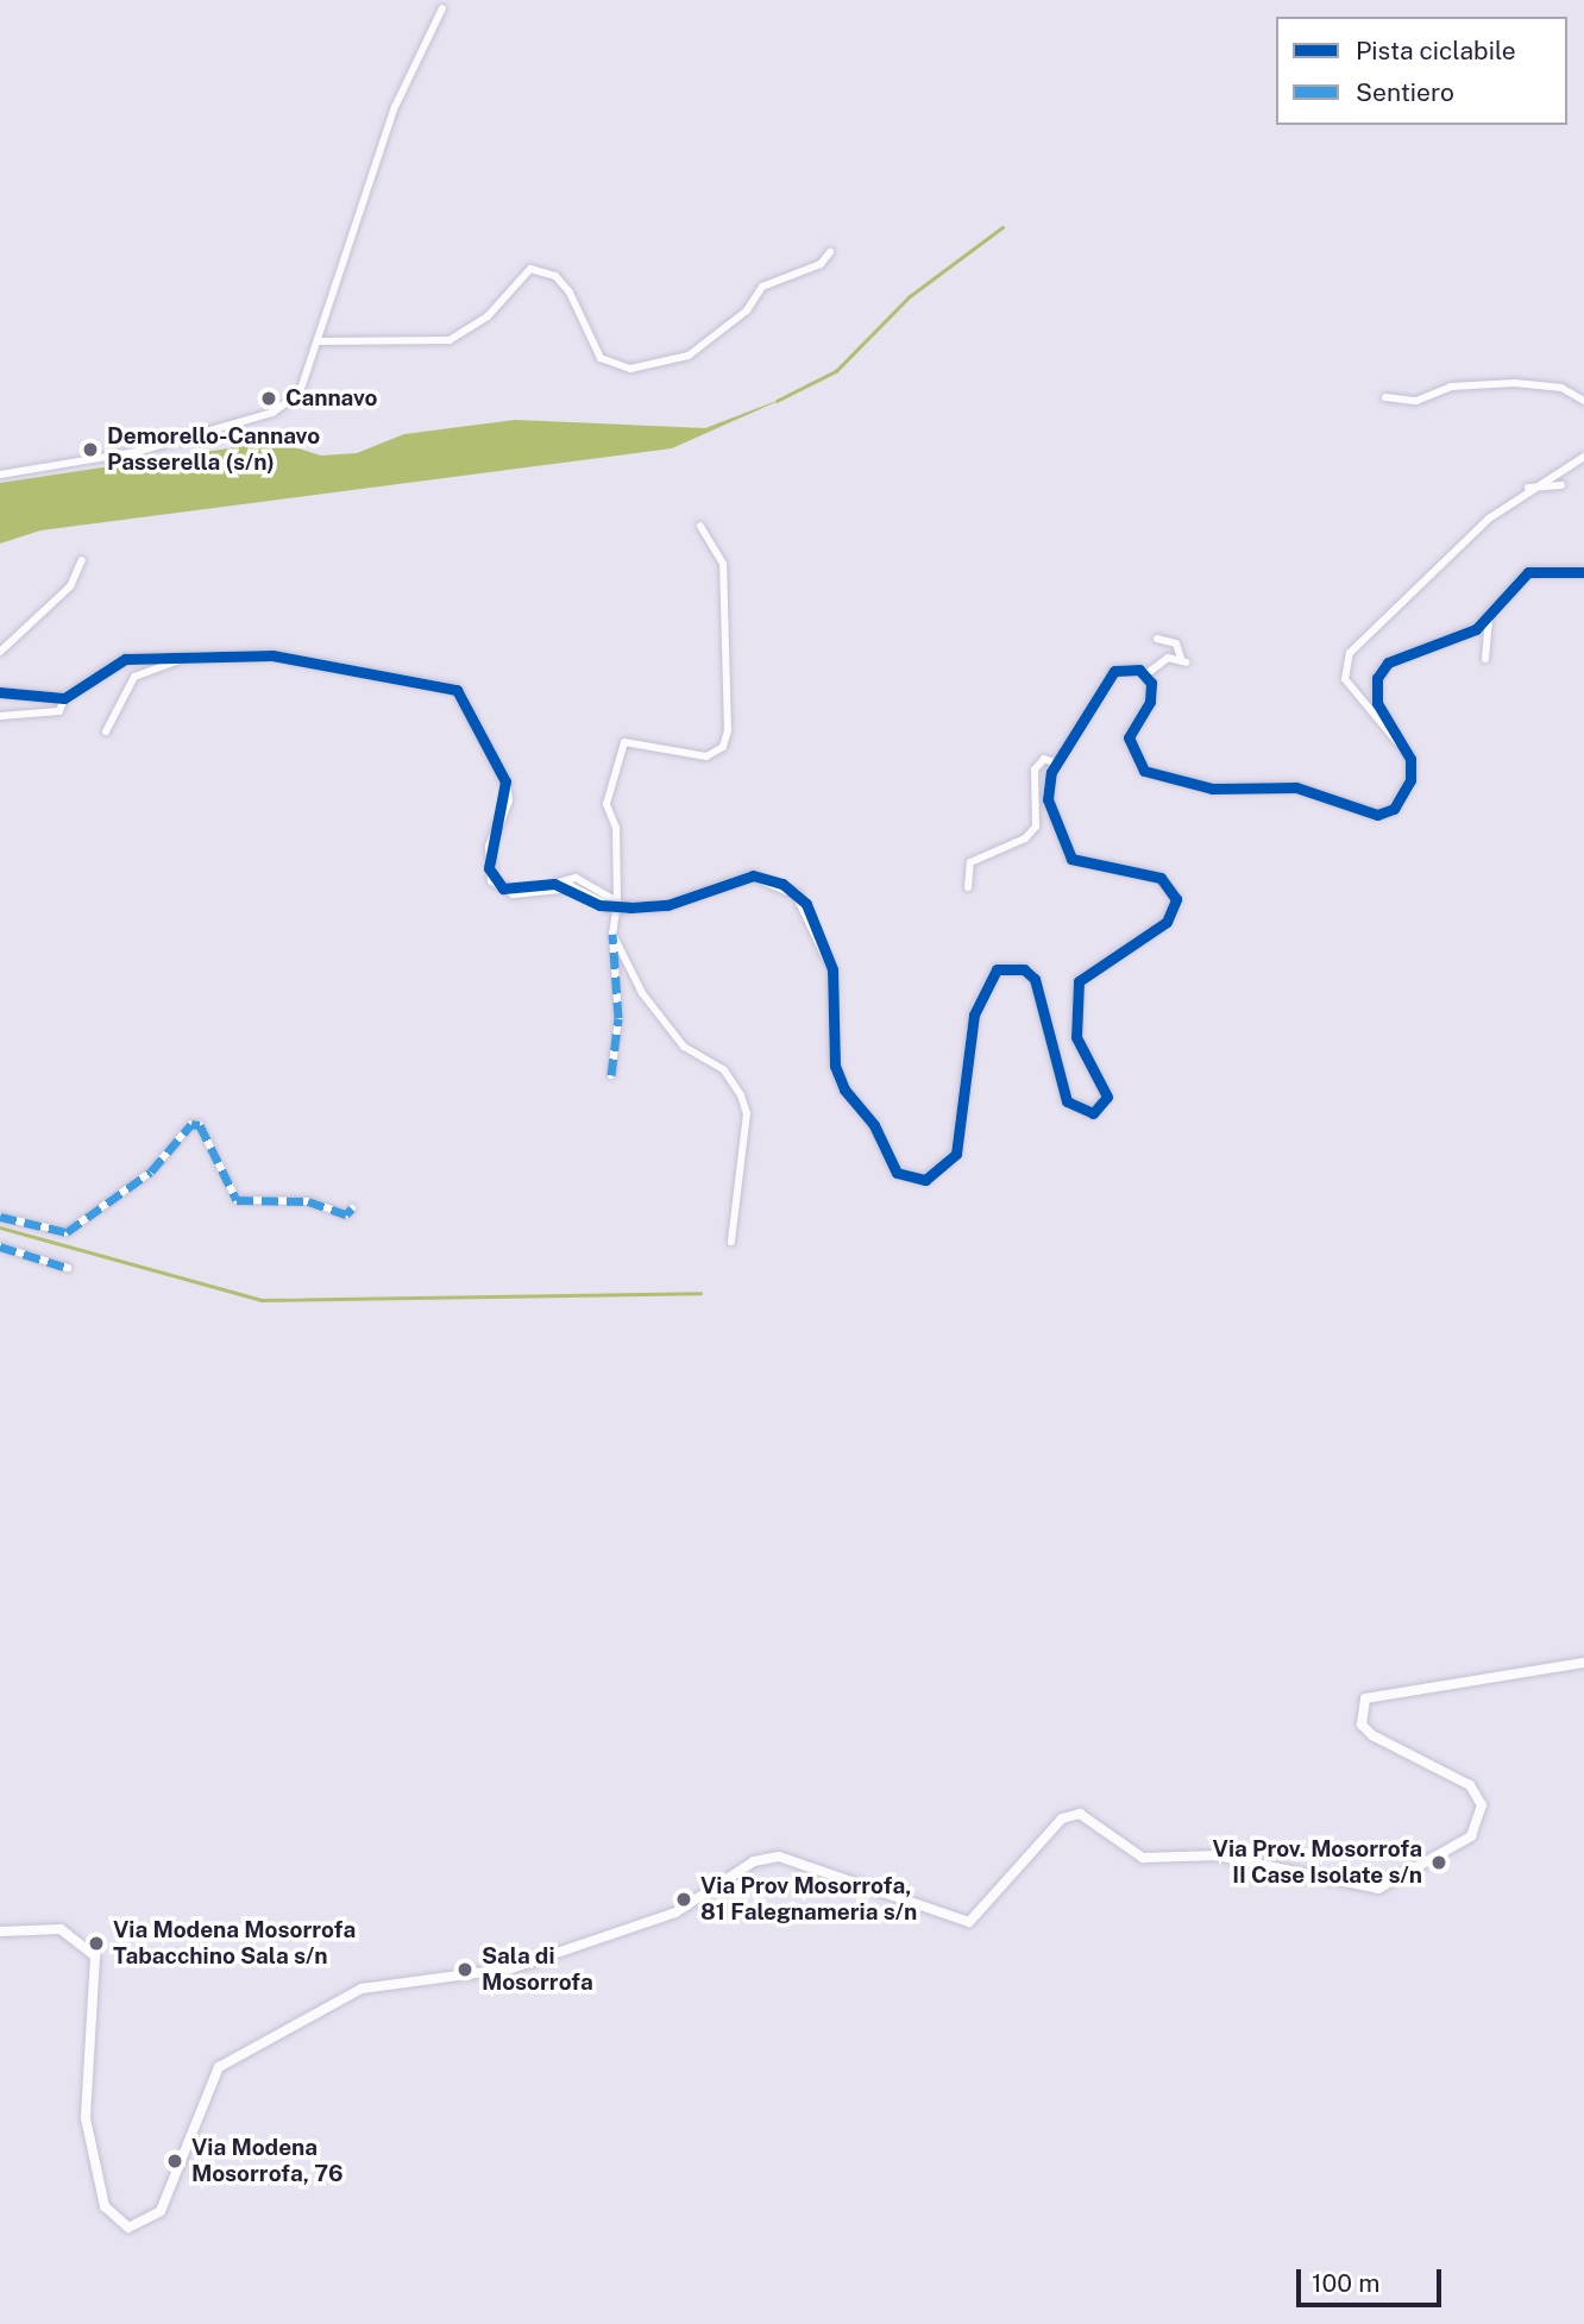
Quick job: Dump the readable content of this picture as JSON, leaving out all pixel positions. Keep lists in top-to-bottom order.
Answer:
{
  "places": [
    "Cannavo",
    "Demorello-Cannavo Passerella (s/n)",
    "Via Prov. Mosorrofa II Case Isolate s/n",
    "Via Prov Mosorrofa, 81 Falegnameria s/n",
    "Via Modena Mosorrofa Tabacchino Sala s/n",
    "Sala di Mosorrofa",
    "Via Modena Mosorrofa, 76"
  ],
  "legend": ["Pista ciclabile", "Sentiero"],
  "scale_bar": "100 m"
}
